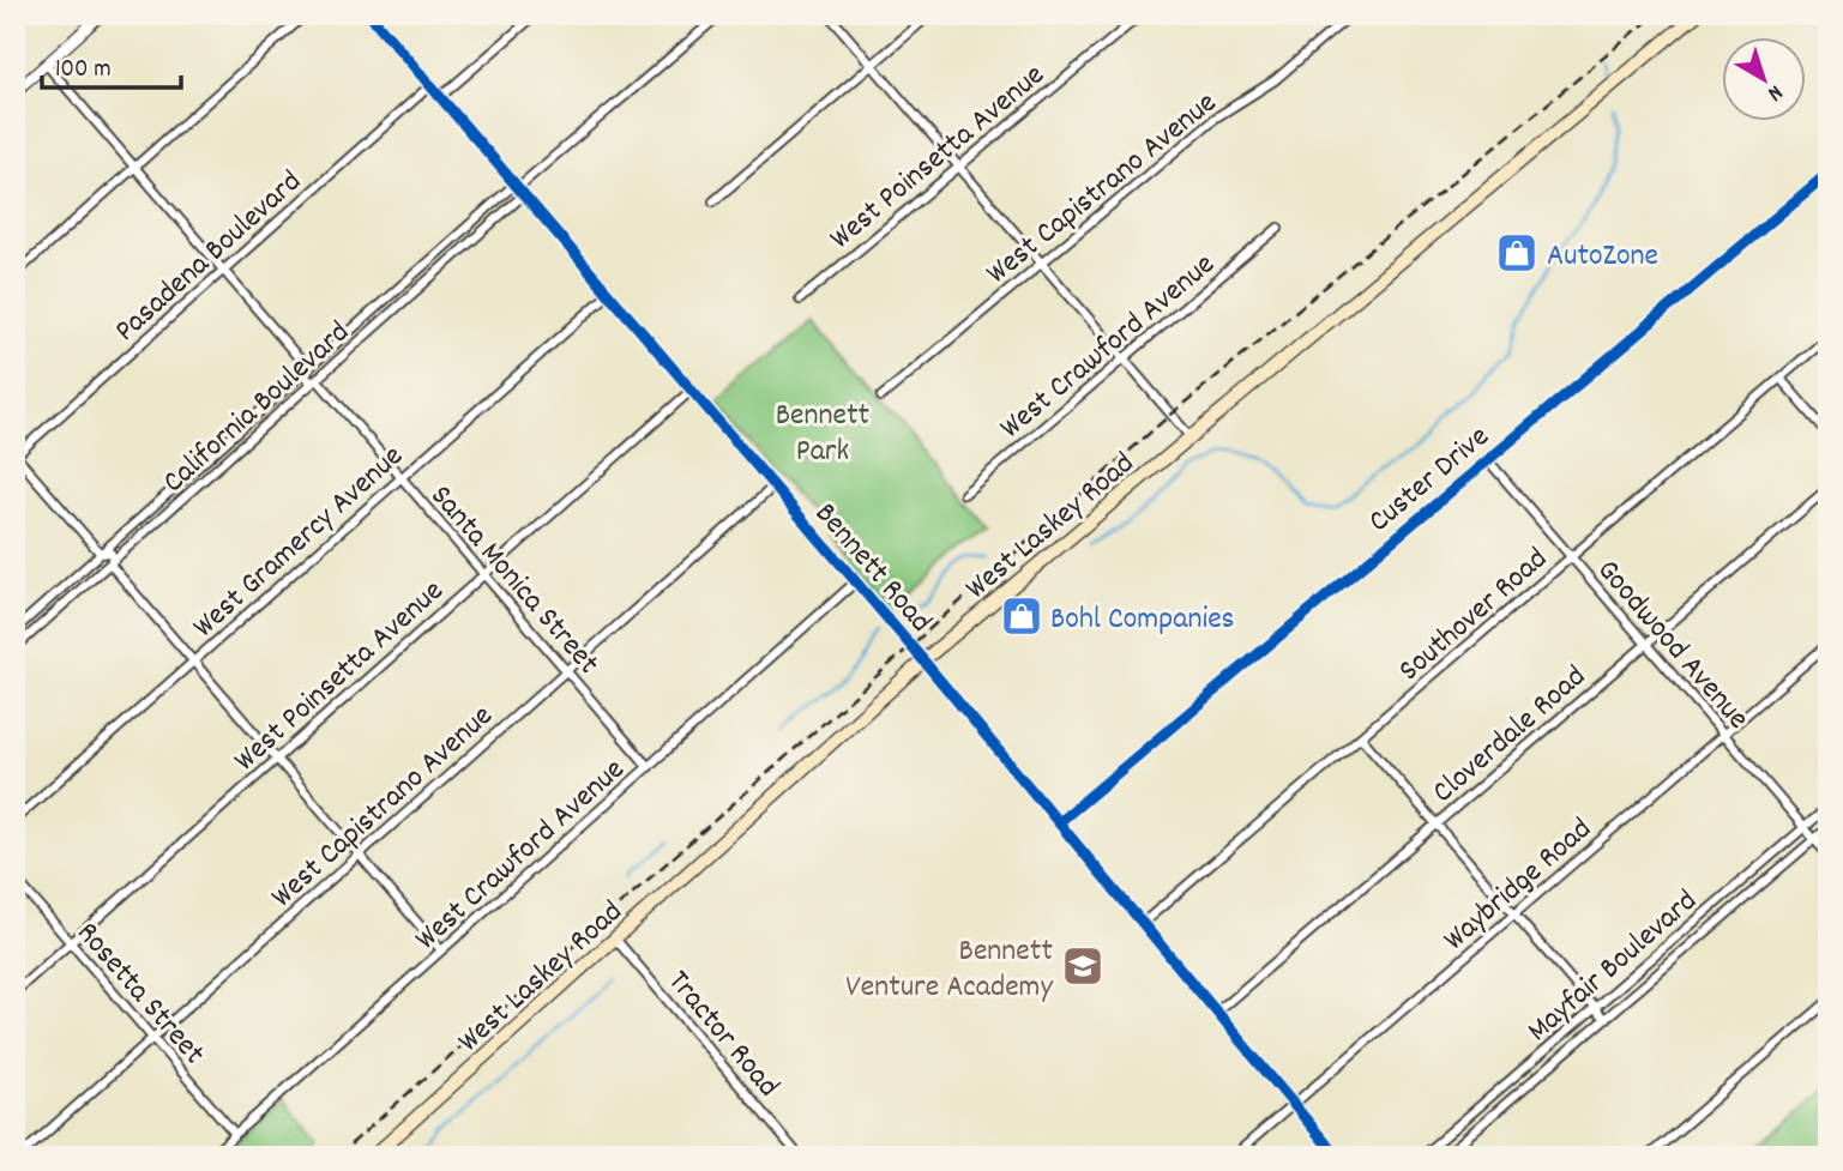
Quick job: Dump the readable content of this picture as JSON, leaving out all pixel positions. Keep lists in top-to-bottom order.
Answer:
{
  "streets": {
    "main road": ["West Laskey Road"],
    "street": [
      "West Poinsetta Avenue",
      "West Capistrano Avenue",
      "Pasadena Boulevard",
      "West Crawford Avenue",
      "California Boulevard",
      "Custer Drive",
      "West Gramercy Avenue",
      "Bennett Road",
      "Santa Monica Street",
      "Southover Road",
      "Goodwood Avenue",
      "Cloverdale Road",
      "Waybridge Road",
      "Mayfair Boulevard",
      "Rosetta Street",
      "Tractor Road"
    ]
  },
  "crossings": [
    ["West Poinsetta Avenue", "Bennett Road"],
    ["West Poinsetta Avenue", "Santa Monica Street"],
    ["West Poinsetta Avenue", "Rosetta Street"],
    ["West Capistrano Avenue", "Bennett Road"],
    ["West Capistrano Avenue", "Santa Monica Street"],
    ["West Capistrano Avenue", "Rosetta Street"],
    ["Pasadena Boulevard", "Bennett Road"],
    ["Pasadena Boulevard", "Santa Monica Street"],
    ["West Crawford Avenue", "Bennett Road"],
    ["West Crawford Avenue", "Santa Monica Street"],
    ["West Crawford Avenue", "Rosetta Street"],
    ["California Boulevard", "Bennett Road"],
    ["California Boulevard", "Santa Monica Street"],
    ["Custer Drive", "Bennett Road"],
    ["Custer Drive", "Goodwood Avenue"],
    ["West Laskey Road", "Bennett Road"],
    ["West Laskey Road", "Tractor Road"],
    ["West Gramercy Avenue", "Bennett Road"],
    ["West Gramercy Avenue", "Santa Monica Street"],
    ["Bennett Road", "Southover Road"],
    ["Bennett Road", "Cloverdale Road"],
    ["Bennett Road", "Waybridge Road"],
    ["Southover Road", "Goodwood Avenue"],
    ["Goodwood Avenue", "Cloverdale Road"],
    ["Goodwood Avenue", "Waybridge Road"],
    ["Goodwood Avenue", "Mayfair Boulevard"]
  ],
  "parks": ["Bennett Park"],
  "places": {
    "shop": ["AutoZone", "Bohl Companies"],
    "school or university": ["Bennett Venture Academy"]
  },
  "scale_bar": "100 m",
  "north": "bottom right"
}
